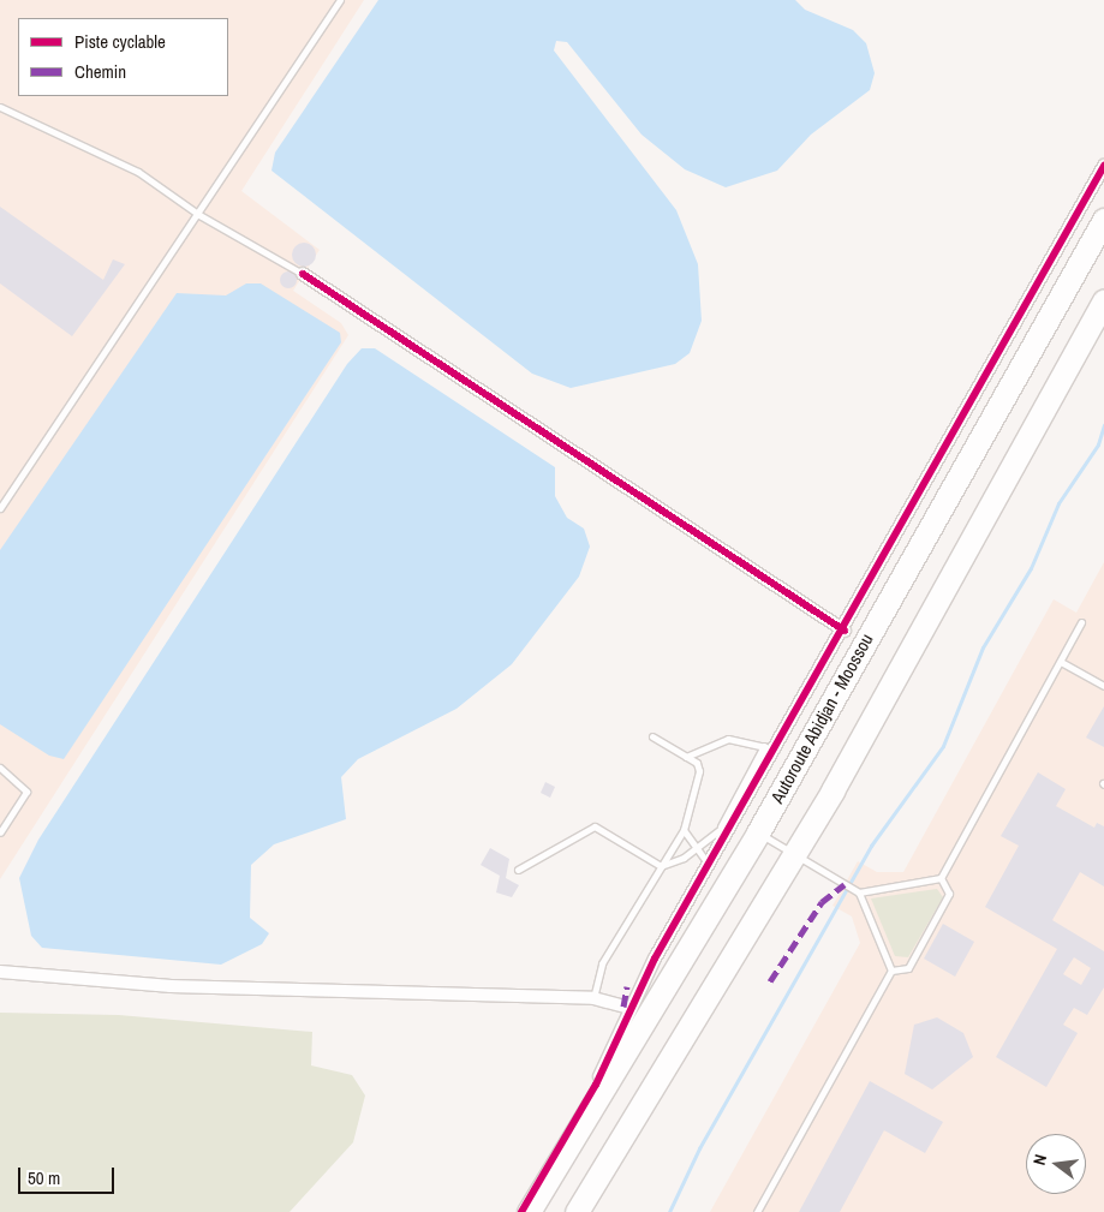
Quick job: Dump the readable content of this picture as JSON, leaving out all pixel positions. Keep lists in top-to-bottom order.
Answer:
{
  "streets": {
    "highway": ["Autoroute Abidjan - Moossou"]
  },
  "legend": ["Piste cyclable", "Chemin"],
  "scale_bar": "50 m",
  "north": "left"
}
